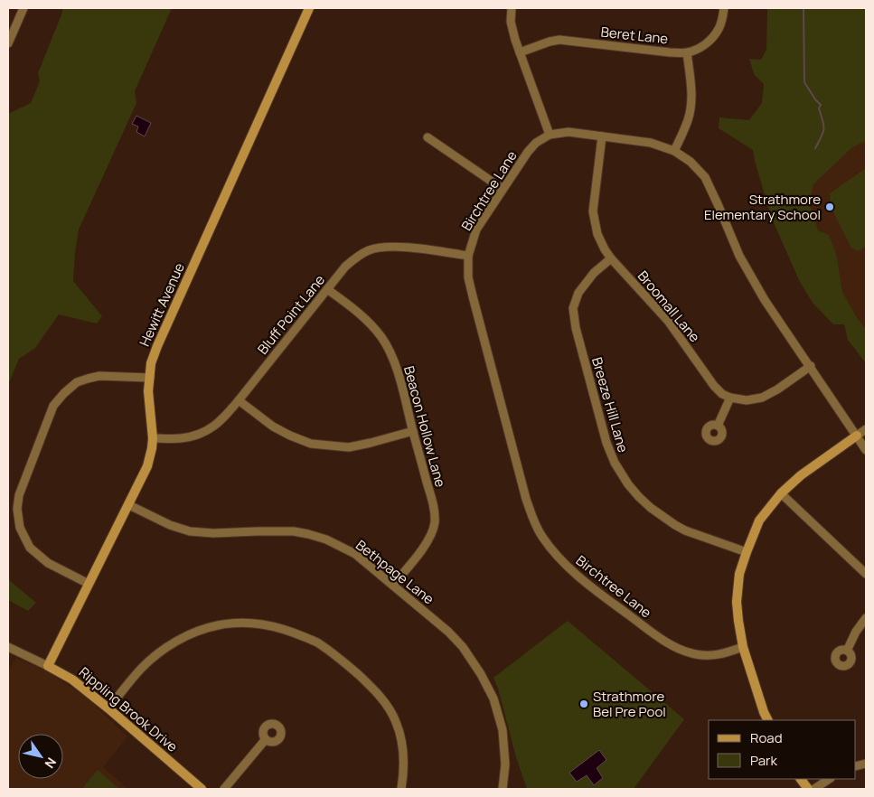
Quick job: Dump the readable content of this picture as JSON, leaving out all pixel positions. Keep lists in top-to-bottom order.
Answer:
{
  "streets": {
    "street": [
      "Beret Lane",
      "Birchtree Lane",
      "Hewitt Avenue",
      "Broomall Lane",
      "Bluff Point Lane",
      "Breeze Hill Lane",
      "Beacon Hollow Lane",
      "Bethpage Lane",
      "Rippling Brook Drive"
    ]
  },
  "crossings": [
    ["Birchtree Lane", "Bluff Point Lane"],
    ["Hewitt Avenue", "Bluff Point Lane"],
    ["Hewitt Avenue", "Bethpage Lane"],
    ["Hewitt Avenue", "Rippling Brook Drive"],
    ["Broomall Lane", "Breeze Hill Lane"],
    ["Bluff Point Lane", "Beacon Hollow Lane"],
    ["Beacon Hollow Lane", "Bethpage Lane"]
  ],
  "places": ["Strathmore Elementary School", "Strathmore Bel Pre Pool"],
  "legend": ["Road", "Park"],
  "north": "bottom right"
}
